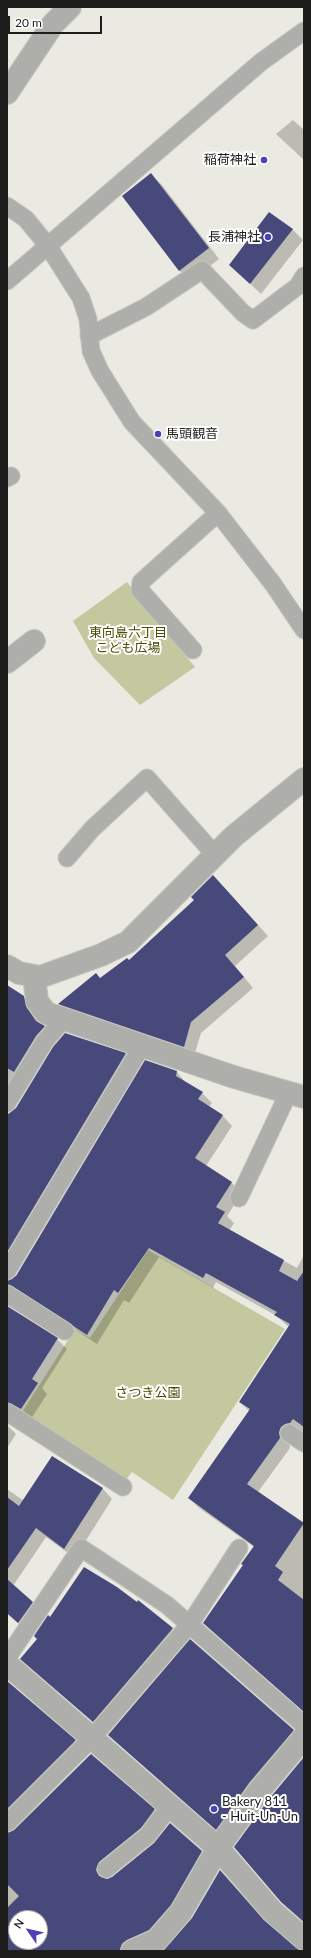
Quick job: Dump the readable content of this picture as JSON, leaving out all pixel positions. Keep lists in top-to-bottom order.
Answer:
{
  "parks": ["東向島六丁目 こども広場", "さつき公園"],
  "places": [
    "稲荷神社",
    "長浦神社",
    "馬頭観音",
    "Bakery 811 - Huit-Un-Un"
  ],
  "scale_bar": "20 m",
  "north": "top left"
}
